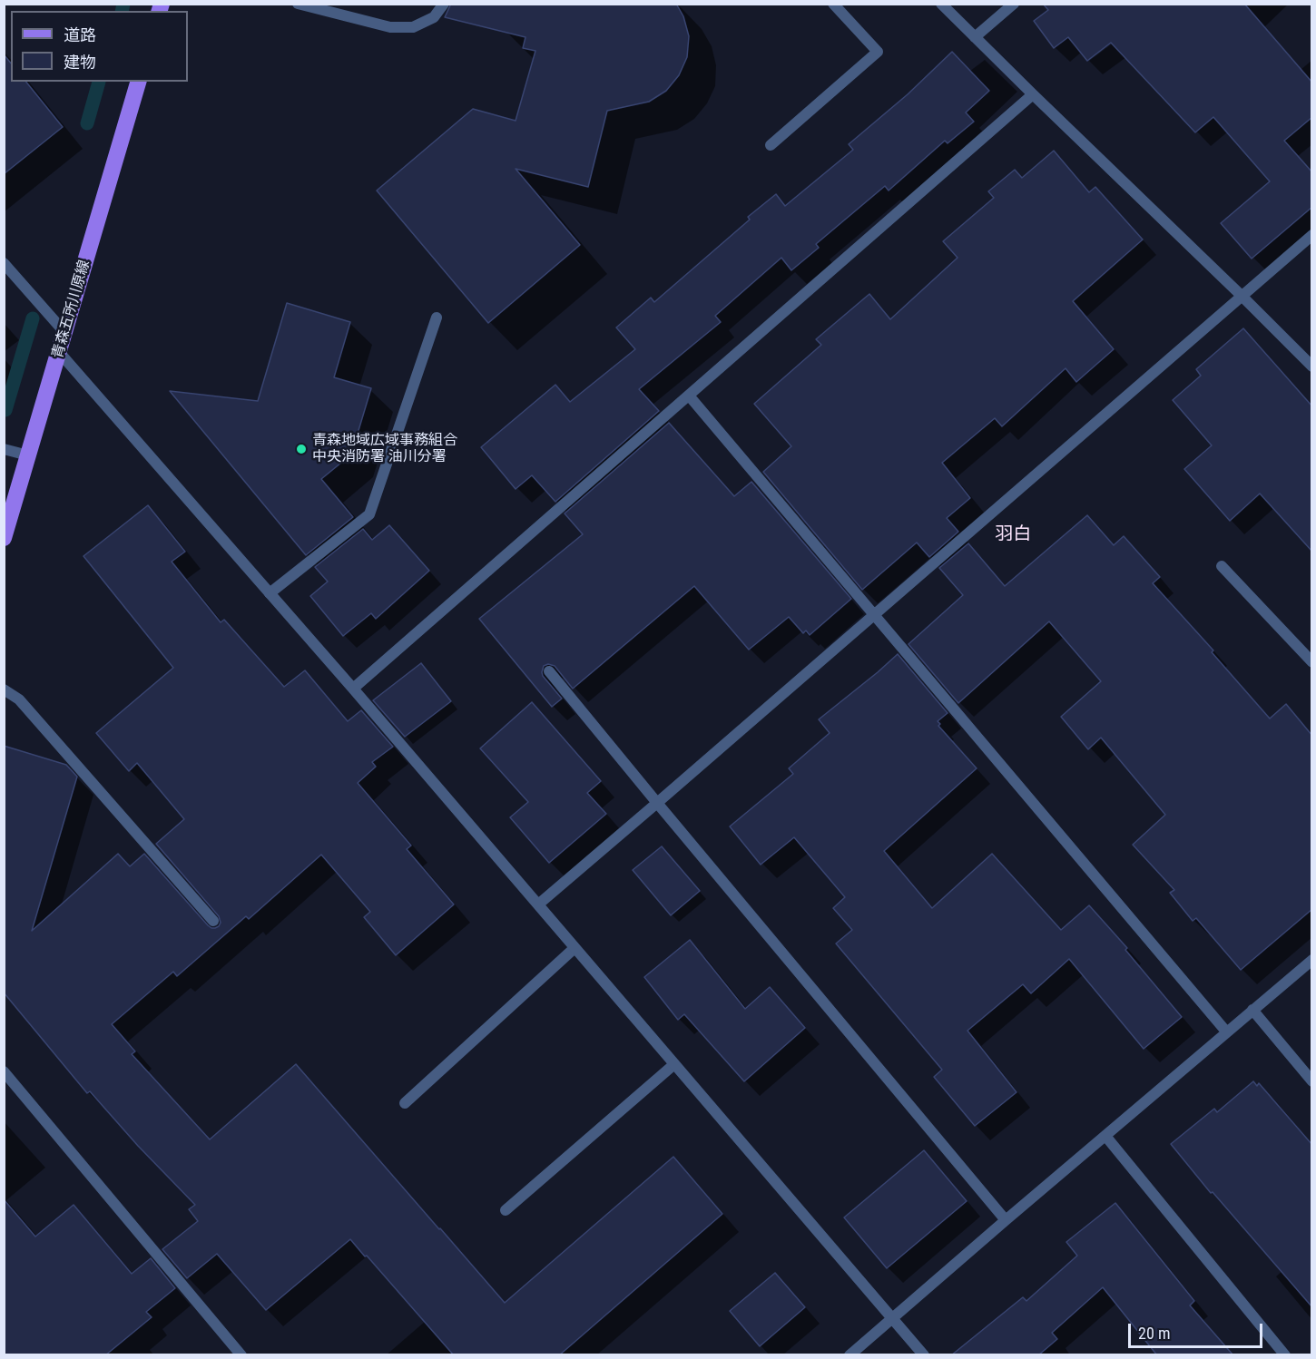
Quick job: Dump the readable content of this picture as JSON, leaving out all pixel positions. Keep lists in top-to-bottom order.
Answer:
{
  "streets": {
    "main road": ["青森五所川原線"]
  },
  "districts": ["羽白"],
  "places": ["青森地域広域事務組合 中央消防署 油川分署"],
  "legend": ["道路", "建物"],
  "scale_bar": "20 m"
}
